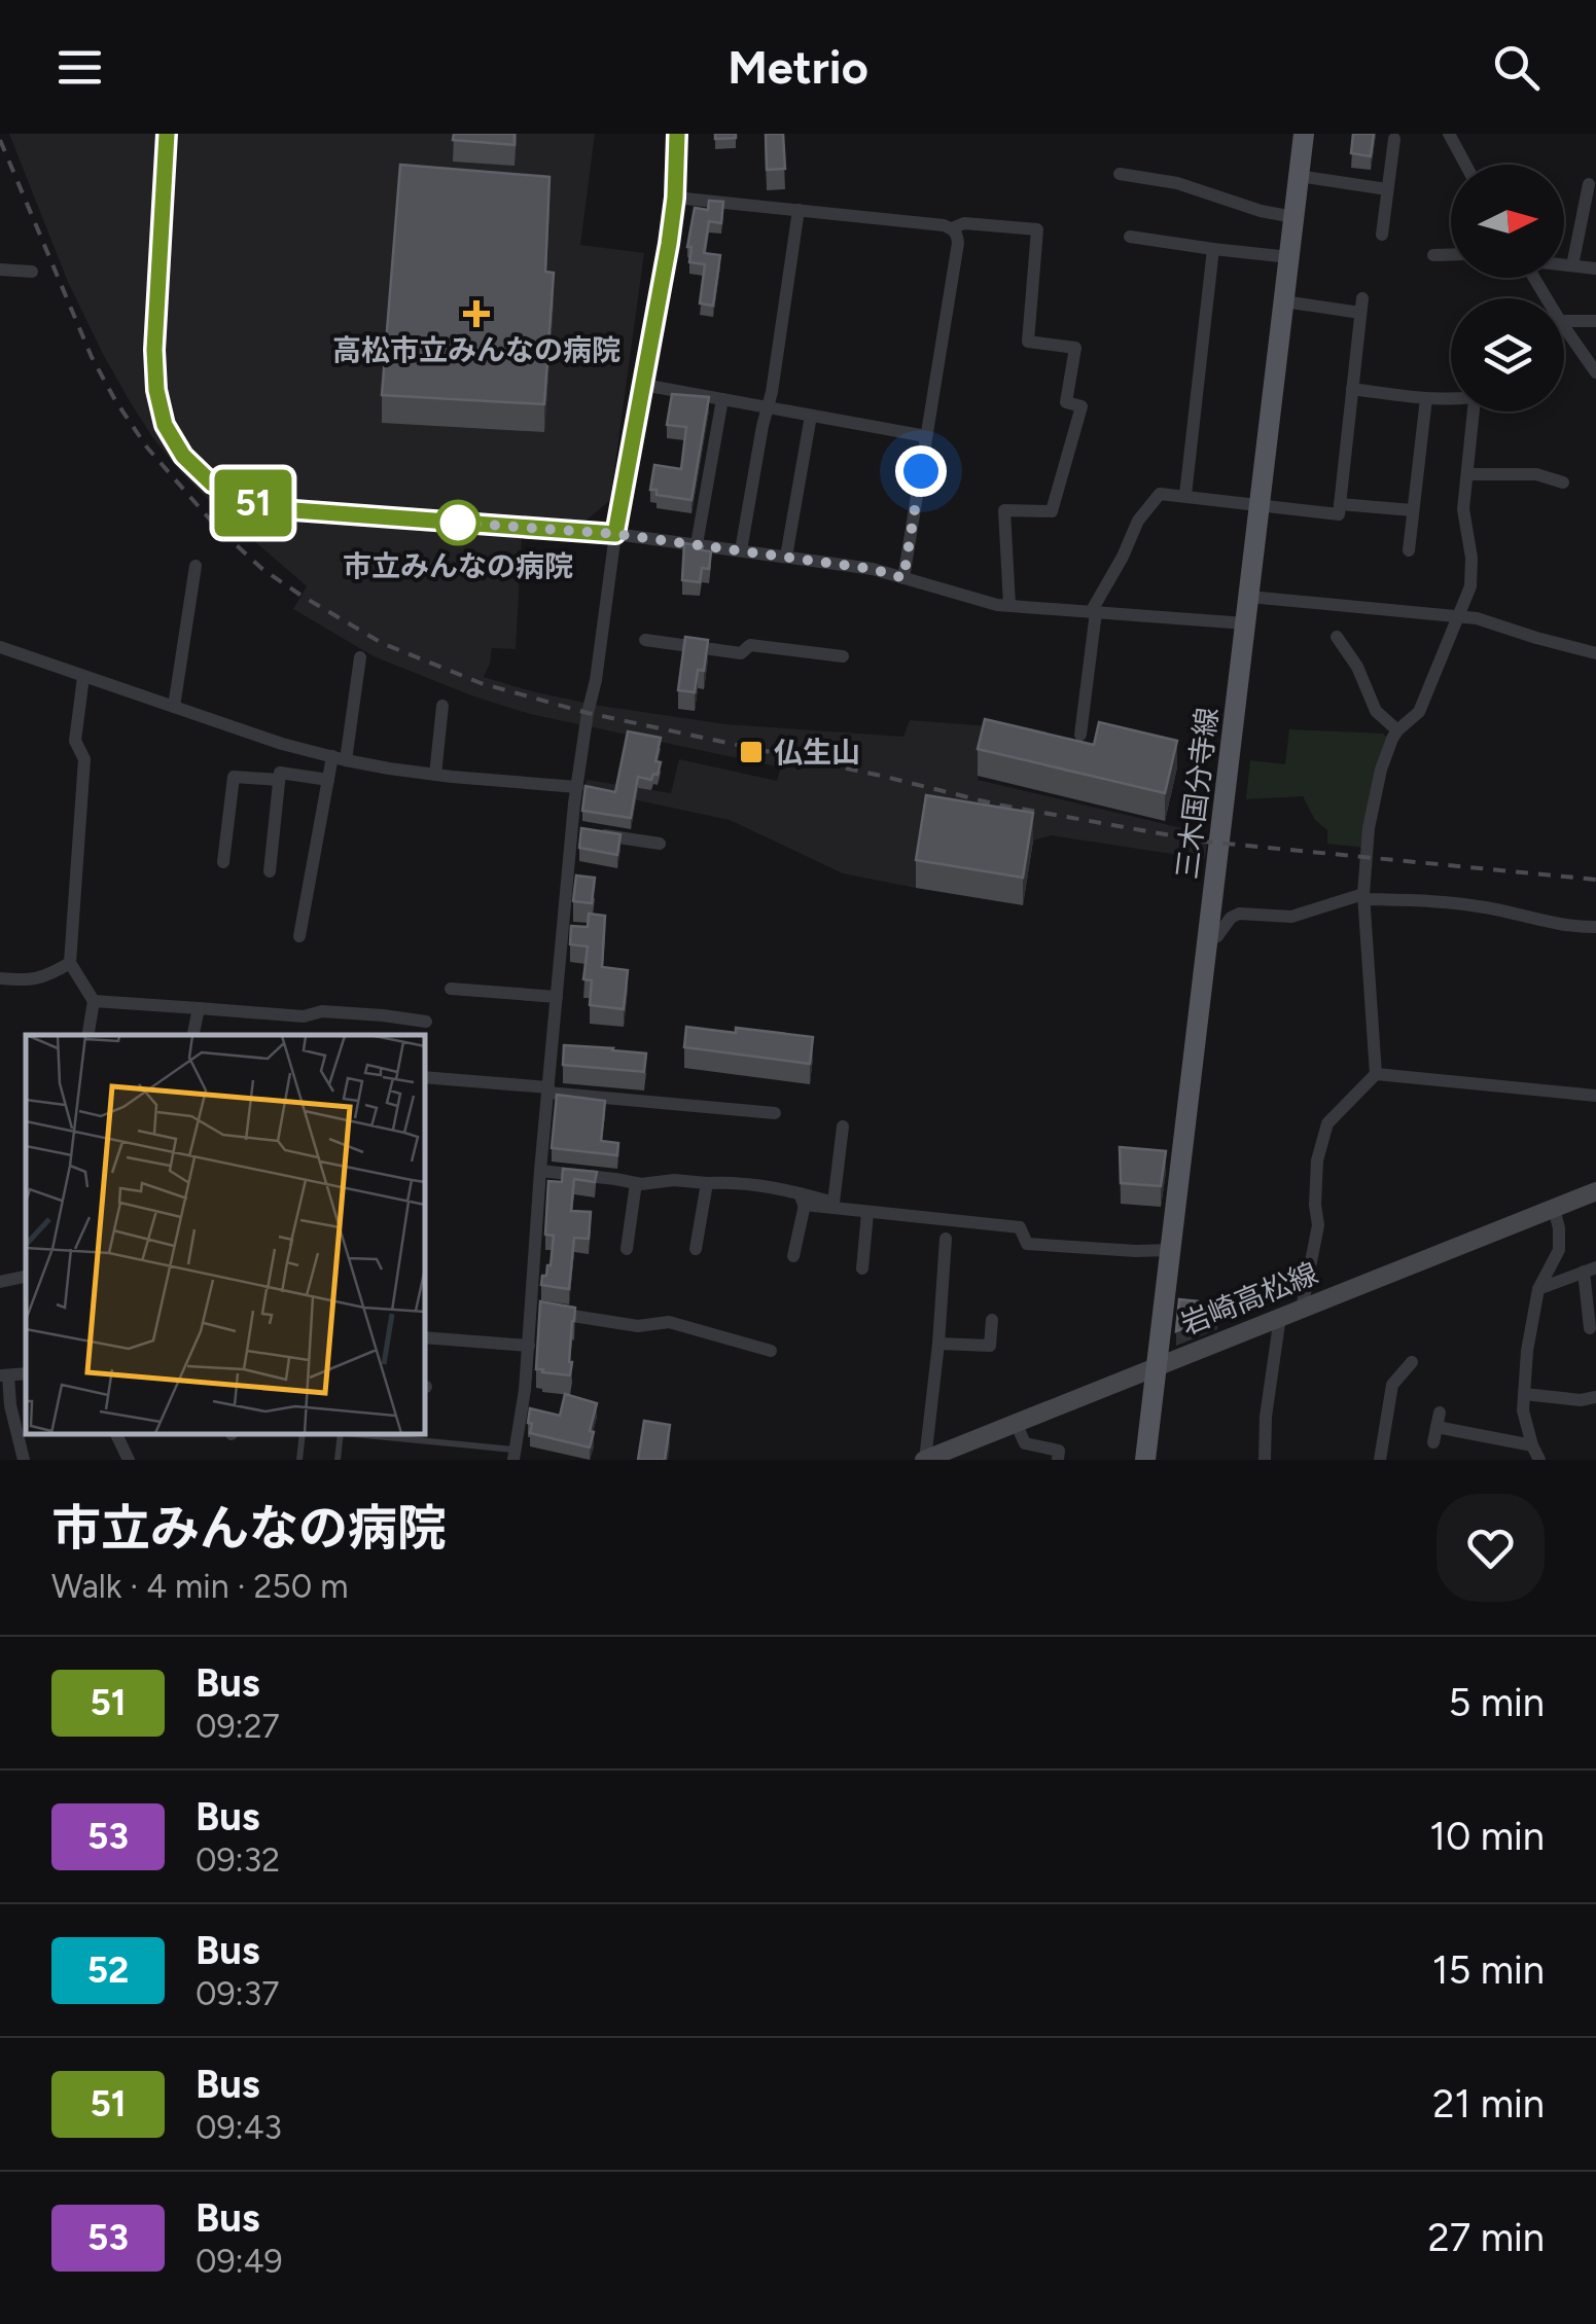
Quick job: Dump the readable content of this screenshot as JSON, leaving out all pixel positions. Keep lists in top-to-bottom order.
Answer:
{
  "streets": {
    "main road": ["三木国分寺線", "岩崎高松線"]
  },
  "crossings": [
    ["三木国分寺線", "岩崎高松線"]
  ],
  "places": {
    "health": ["高松市立みんなの病院"],
    "other": ["市立みんなの病院"],
    "transit": ["仏生山"]
  },
  "lines": ["bus line 51"],
  "north": "right",
  "page": {
    "header": "Metrio",
    "on_map": "51",
    "heading": ["市立みんなの病院", "Walk · 4 min · 250 m"],
    "list": [
      {
        "mark": "51",
        "name": "Bus",
        "note": "09:27",
        "value": "5 min"
      },
      {
        "mark": "53",
        "name": "Bus",
        "note": "09:32",
        "value": "10 min"
      },
      {
        "mark": "52",
        "name": "Bus",
        "note": "09:37",
        "value": "15 min"
      },
      {
        "mark": "51",
        "name": "Bus",
        "note": "09:43",
        "value": "21 min"
      },
      {
        "mark": "53",
        "name": "Bus",
        "note": "09:49",
        "value": "27 min"
      }
    ]
  }
}
